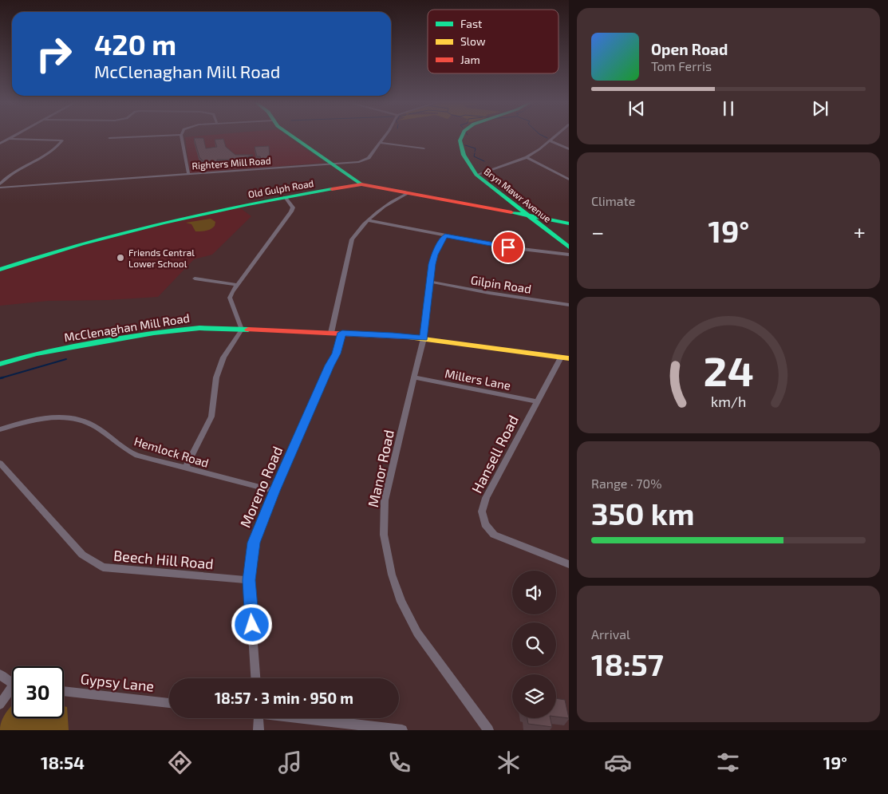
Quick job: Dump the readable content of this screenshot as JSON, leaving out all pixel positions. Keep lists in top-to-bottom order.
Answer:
{
  "streets": {
    "street": [
      "Righters Mill Road",
      "Old Gulph Road",
      "Bryn Mawr Avenue",
      "Gilpin Road",
      "McClenaghan Mill Road",
      "Millers Lane",
      "Hemlock Road",
      "Hansell Road",
      "Manor Road",
      "Moreno Road",
      "Beech Hill Road",
      "Gypsy Lane"
    ]
  },
  "crossings": [
    ["Old Gulph Road", "Bryn Mawr Avenue"],
    ["Gilpin Road", "Manor Road"],
    ["McClenaghan Mill Road", "Moreno Road"],
    ["Millers Lane", "Hansell Road"],
    ["Millers Lane", "Manor Road"],
    ["Hemlock Road", "Moreno Road"],
    ["Moreno Road", "Beech Hill Road"]
  ],
  "places": ["Friends Central Lower School"],
  "legend": ["Fast", "Slow", "Jam"],
  "page": {
    "turn": ["420 m", "McClenaghan Mill Road"],
    "song": ["Open Road", "Tom Ferris"],
    "tile": [
      "Climate",
      ["Range · 70%", "350 km"],
      ["Arrival", "18:57"]
    ],
    "heat": ["−", "19°", "+"],
    "limit": "30",
    "trip": "18:57 · 3 min · 950 m",
    "tabs": ["18:54", "19°"],
    "gauge": ["24", "km/h"]
  }
}
